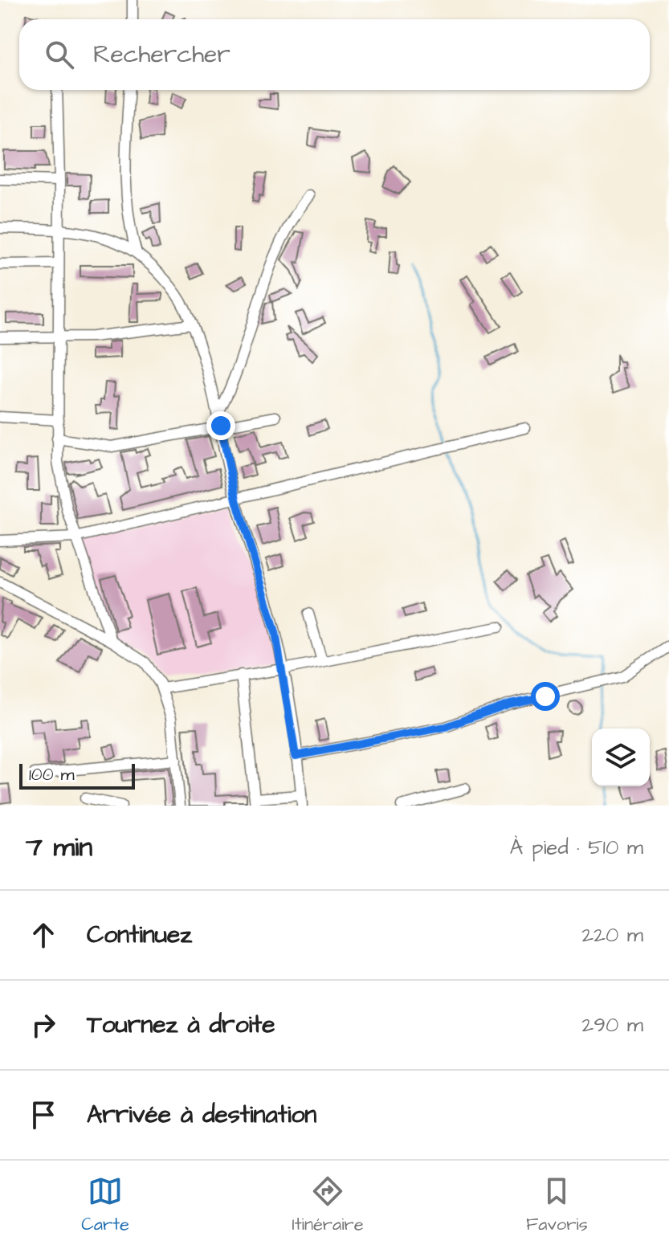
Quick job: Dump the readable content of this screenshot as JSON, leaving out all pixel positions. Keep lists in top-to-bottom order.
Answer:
{
  "scale_bar": "100 m",
  "page": {
    "search": "Rechercher",
    "scale": "100 m",
    "heading": ["7 min", "À pied · 510 m"],
    "list": [
      ["Continuez", "220 m"],
      ["Tournez à droite", "290 m"],
      "Arrivée à destination"
    ],
    "nav": ["Carte", "Itinéraire", "Favoris"]
  }
}
